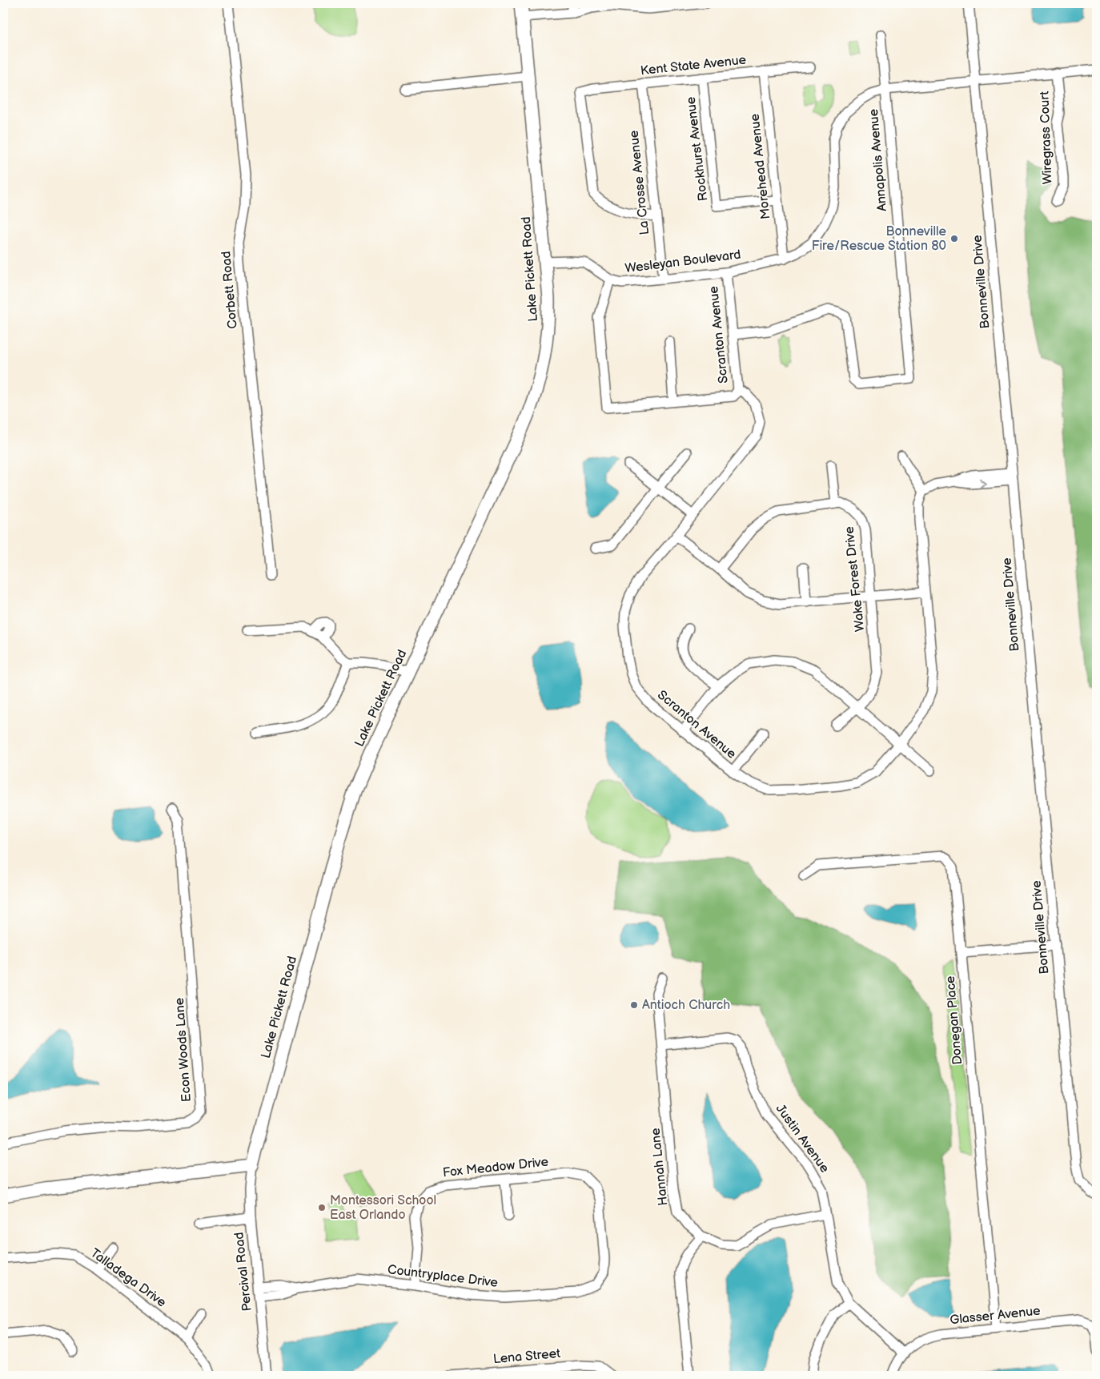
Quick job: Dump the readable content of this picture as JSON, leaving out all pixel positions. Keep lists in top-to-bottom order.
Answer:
{
  "streets": {
    "main road": ["Lake Pickett Road"],
    "street": [
      "Kent State Avenue",
      "Wiregrass Court",
      "Rockhurst Avenue",
      "Annapolis Avenue",
      "Morehead Avenue",
      "La Crosse Avenue",
      "Wesleyan Boulevard",
      "Bonneville Drive",
      "Corbett Road",
      "Scranton Avenue",
      "Wake Forest Drive",
      "Donegan Place",
      "Econ Woods Lane",
      "Justin Avenue",
      "Hannah Lane",
      "Fox Meadow Drive",
      "Percival Road",
      "Countryplace Drive",
      "Talladega Drive",
      "Glasser Avenue",
      "Lena Street"
    ]
  },
  "crossings": [
    ["Kent State Avenue", "Rockhurst Avenue"],
    ["Kent State Avenue", "Morehead Avenue"],
    ["Kent State Avenue", "La Crosse Avenue"],
    ["Wiregrass Court", "Wesleyan Boulevard"],
    ["Rockhurst Avenue", "Morehead Avenue"],
    ["Annapolis Avenue", "Wesleyan Boulevard"],
    ["Annapolis Avenue", "Scranton Avenue"],
    ["Morehead Avenue", "Wesleyan Boulevard"],
    ["La Crosse Avenue", "Wesleyan Boulevard"],
    ["Wesleyan Boulevard", "Lake Pickett Road"],
    ["Wesleyan Boulevard", "Bonneville Drive"],
    ["Wesleyan Boulevard", "Scranton Avenue"],
    ["Lake Pickett Road", "Percival Road"],
    ["Donegan Place", "Glasser Avenue"],
    ["Justin Avenue", "Hannah Lane"],
    ["Justin Avenue", "Glasser Avenue"],
    ["Fox Meadow Drive", "Countryplace Drive"],
    ["Percival Road", "Countryplace Drive"]
  ],
  "places": ["Bonneville Fire/Rescue Station 80", "Antioch Church", "Montessori School East Orlando"]
}
